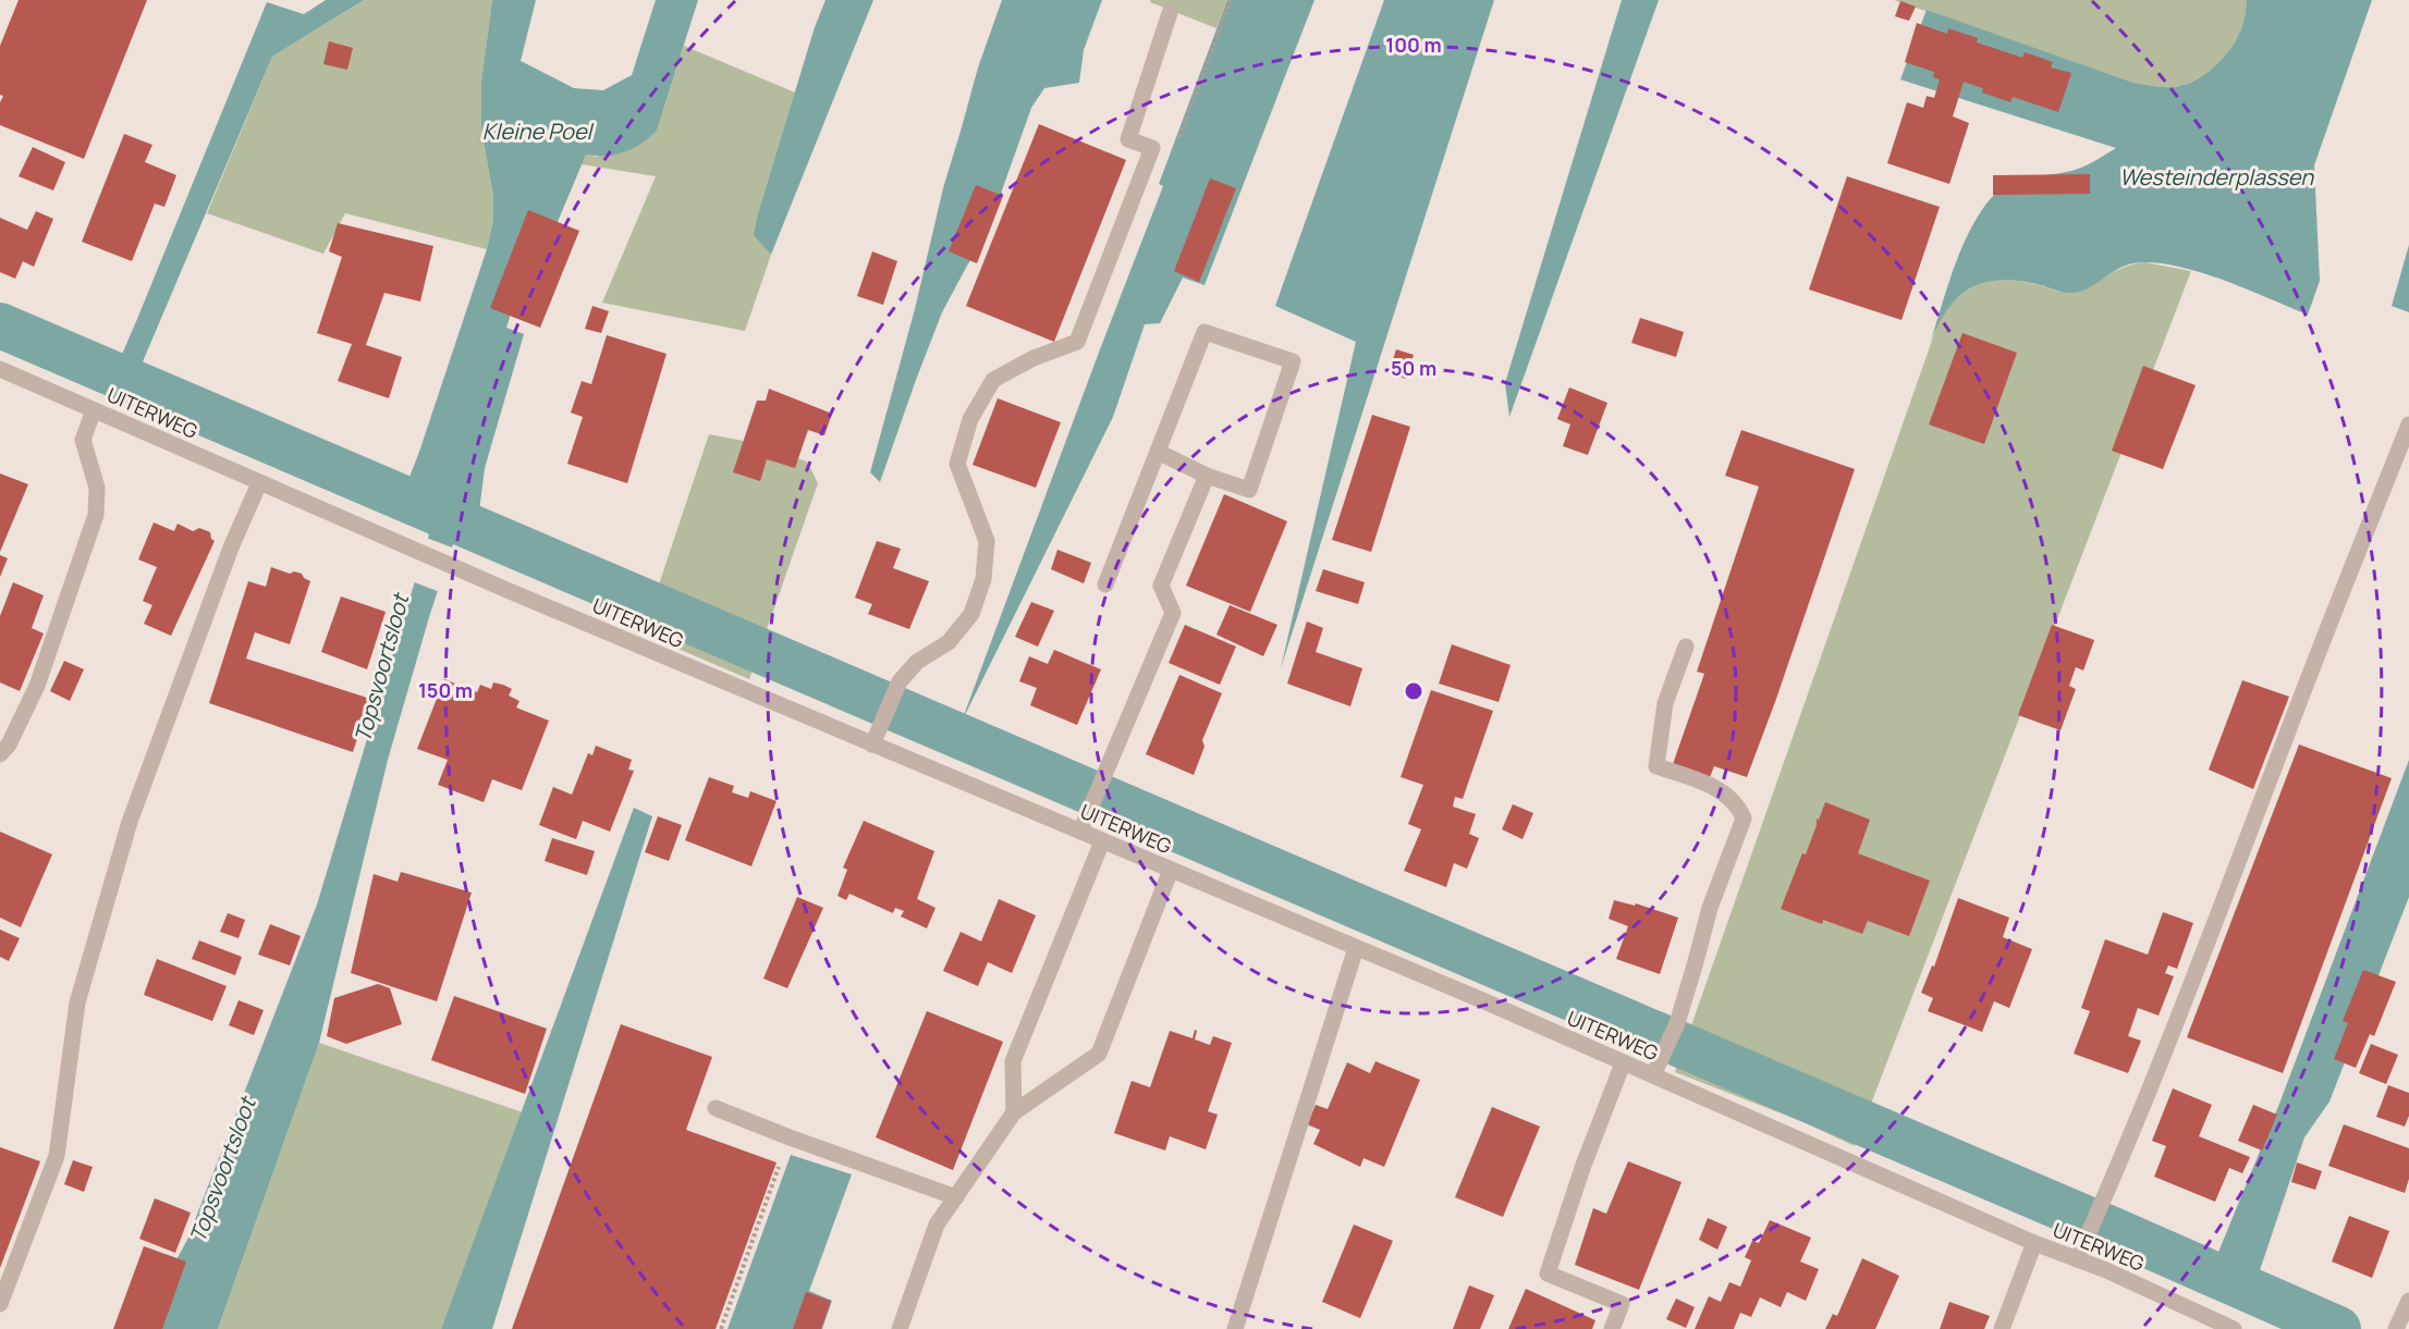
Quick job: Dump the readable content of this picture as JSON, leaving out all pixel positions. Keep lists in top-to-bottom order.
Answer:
{
  "streets": {
    "street": ["UITERWEG"]
  },
  "water": ["Kleine Poel", "Westeinderplassen", "Topsvoortsloot"],
  "rings": ["100 m", "50 m", "150 m"]
}
